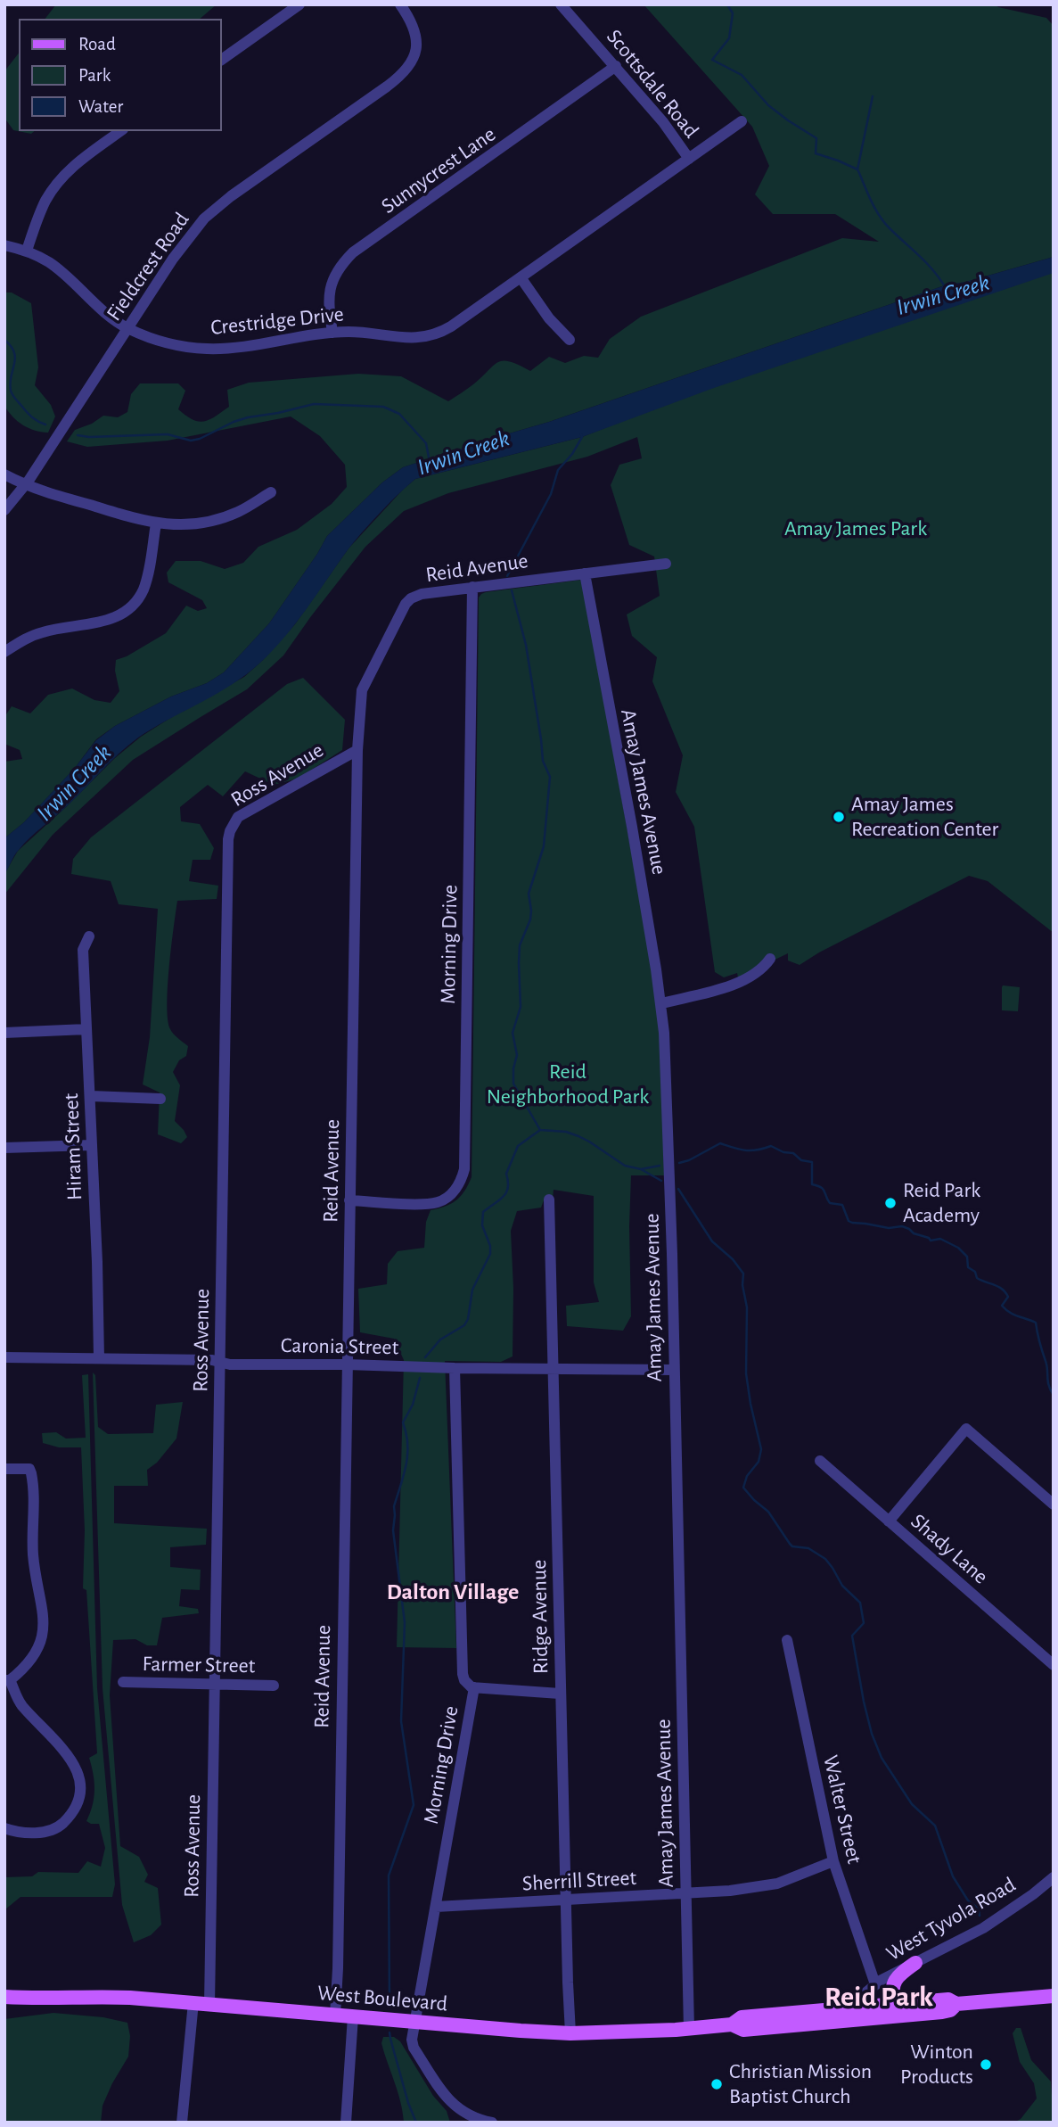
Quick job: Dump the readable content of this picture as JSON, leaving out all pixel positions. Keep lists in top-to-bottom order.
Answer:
{
  "streets": {
    "main road": ["West Boulevard"],
    "street": [
      "Scottsdale Road",
      "Sunnycrest Lane",
      "Fieldcrest Road",
      "Crestridge Drive",
      "Reid Avenue",
      "Ross Avenue",
      "Amay James Avenue",
      "Morning Drive",
      "Hiram Street",
      "Caronia Street",
      "Shady Lane",
      "Ridge Avenue",
      "Farmer Street",
      "Walter Street",
      "Sherrill Street",
      "West Tyvola Road"
    ]
  },
  "crossings": [
    ["Scottsdale Road", "Sunnycrest Lane"],
    ["Scottsdale Road", "Crestridge Drive"],
    ["Sunnycrest Lane", "Crestridge Drive"],
    ["Fieldcrest Road", "Crestridge Drive"],
    ["Reid Avenue", "Ross Avenue"],
    ["Reid Avenue", "Amay James Avenue"],
    ["Reid Avenue", "Morning Drive"],
    ["Reid Avenue", "Caronia Street"],
    ["Reid Avenue", "West Boulevard"],
    ["Ross Avenue", "Caronia Street"],
    ["Ross Avenue", "Farmer Street"],
    ["Ross Avenue", "West Boulevard"],
    ["Amay James Avenue", "Caronia Street"],
    ["Amay James Avenue", "Sherrill Street"],
    ["Amay James Avenue", "West Boulevard"],
    ["Morning Drive", "Caronia Street"],
    ["Morning Drive", "Sherrill Street"],
    ["Morning Drive", "West Boulevard"],
    ["Hiram Street", "Caronia Street"],
    ["Caronia Street", "Ridge Avenue"],
    ["Ridge Avenue", "Sherrill Street"],
    ["Ridge Avenue", "West Boulevard"],
    ["Walter Street", "Sherrill Street"],
    ["Walter Street", "West Tyvola Road"],
    ["West Tyvola Road", "West Boulevard"]
  ],
  "districts": ["Dalton Village", "Reid Park"],
  "water": ["Irwin Creek"],
  "parks": ["Amay James Park", "Reid Neighborhood Park"],
  "places": [
    "Amay James Recreation Center",
    "Reid Park Academy",
    "Winton Products",
    "Christian Mission Baptist Church"
  ],
  "legend": ["Road", "Park", "Water"]
}
